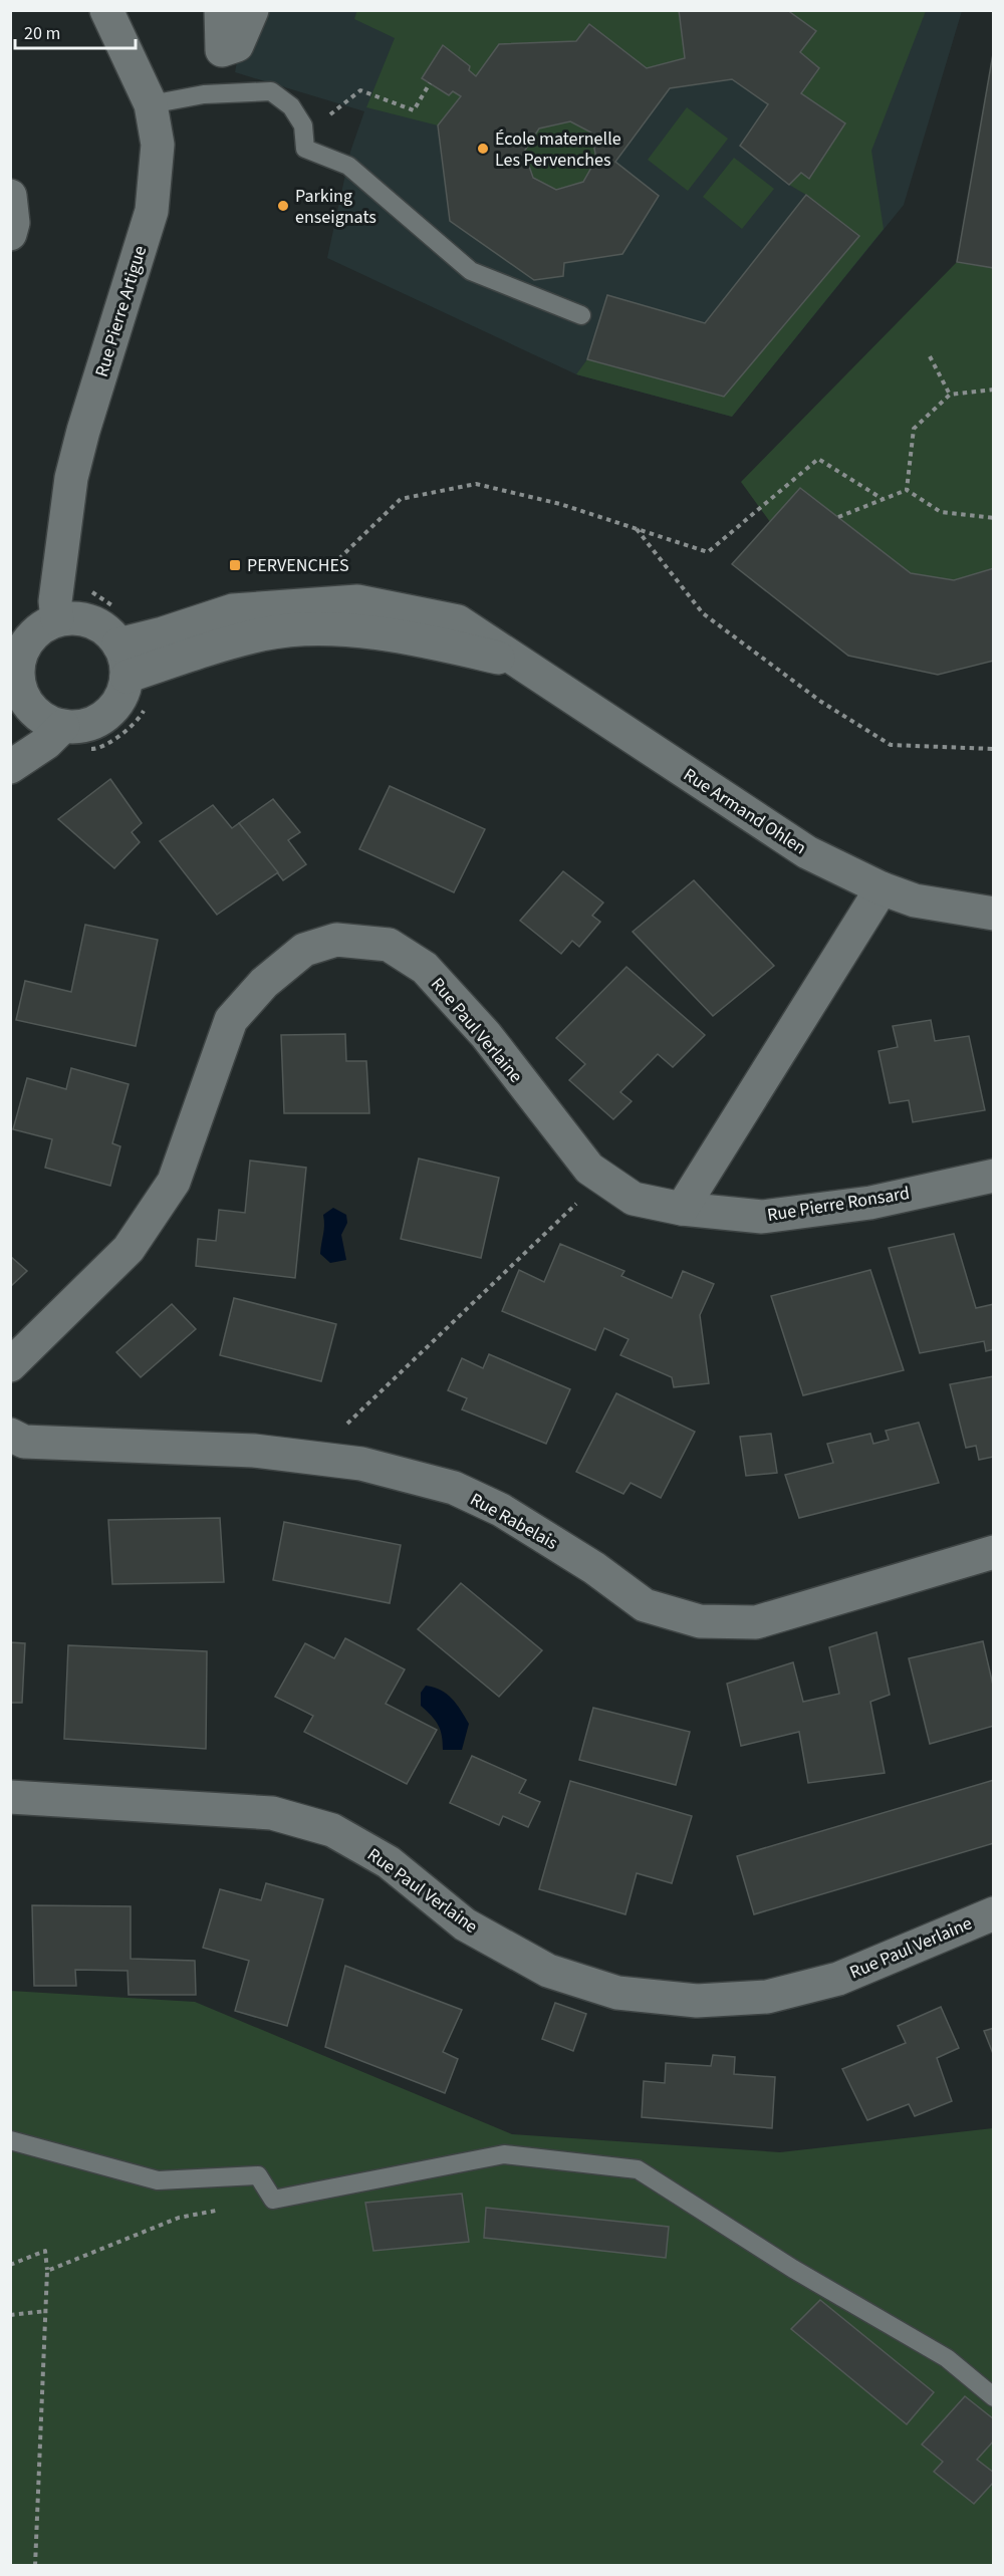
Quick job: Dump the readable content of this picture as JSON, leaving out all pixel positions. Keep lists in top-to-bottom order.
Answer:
{
  "streets": {
    "street": [
      "Rue Pierre Artigue",
      "Rue Armand Ohlen",
      "Rue Paul Verlaine",
      "Rue Pierre Ronsard",
      "Rue Rabelais"
    ]
  },
  "crossings": [
    ["Rue Pierre Artigue", "Rue Armand Ohlen"],
    ["Rue Paul Verlaine", "Rue Pierre Ronsard"]
  ],
  "places": {
    "other": ["École maternelle Les Pervenches", "Parking enseignats"],
    "transit": ["PERVENCHES"]
  },
  "scale_bar": "20 m"
}
